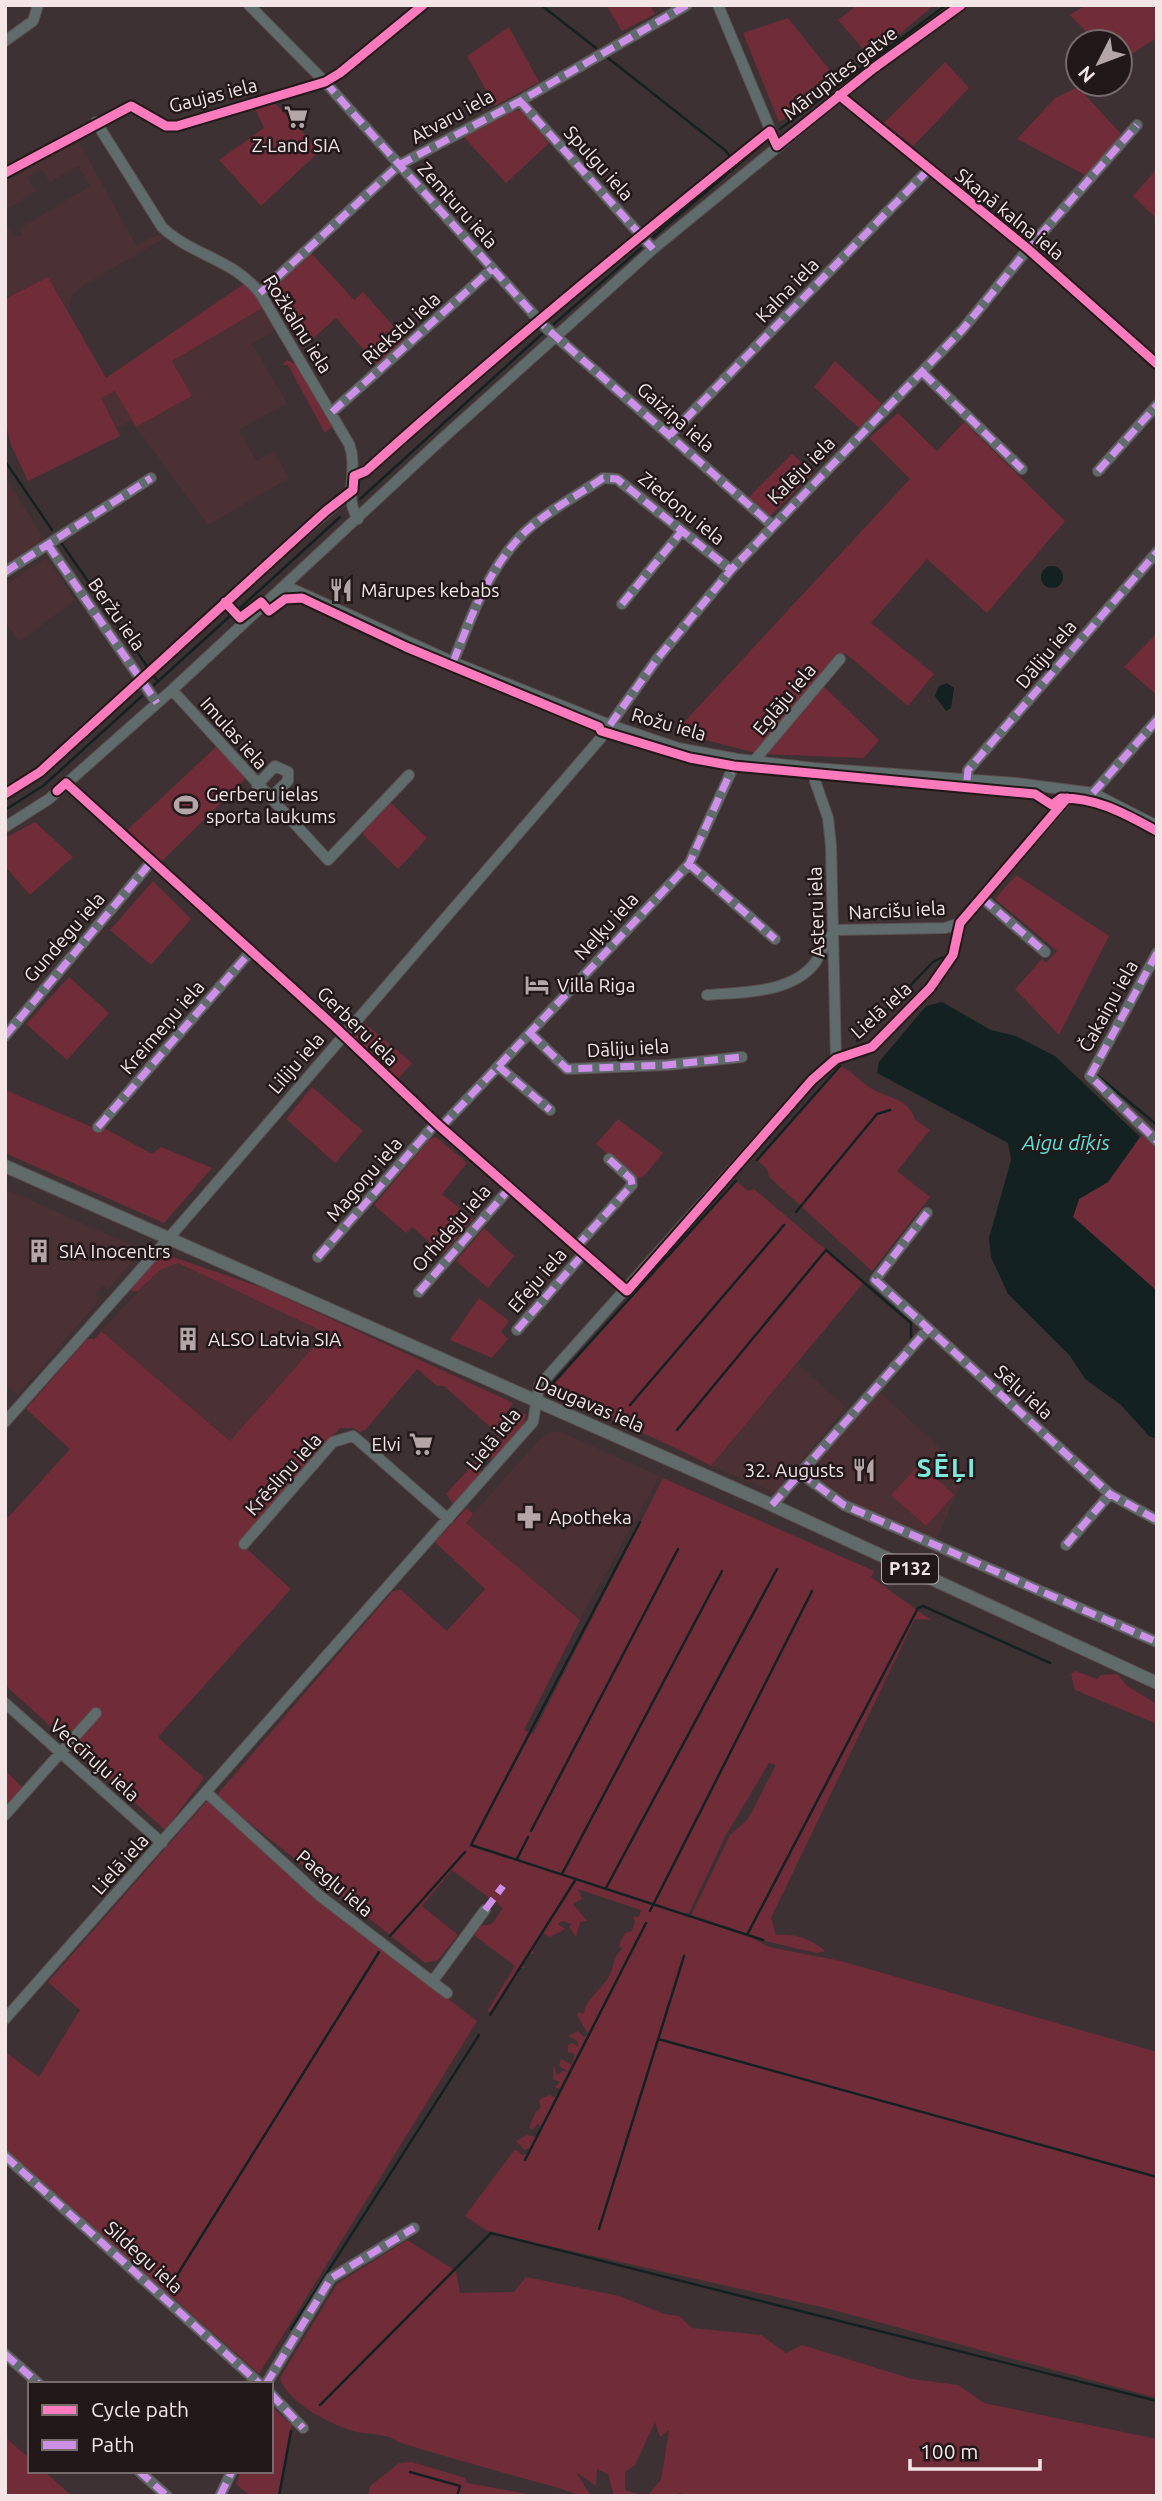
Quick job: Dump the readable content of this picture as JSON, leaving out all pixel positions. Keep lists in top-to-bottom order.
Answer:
{
  "streets": {
    "main road": ["Daugavas iela", "P132"],
    "street": [
      "Mārupītes gatve",
      "Gaujas iela",
      "Atvaru iela",
      "Spulgu iela",
      "Zemturu iela",
      "Skaņā kalna iela",
      "Kalna iela",
      "Rožkalnu iela",
      "Riekstu iela",
      "Gaiziņa iela",
      "Kalēju iela",
      "Ziedoņu iela",
      "Beržu iela",
      "Dāliju iela",
      "Eglāju iela",
      "Rožu iela",
      "Imulas iela",
      "Narcišu iela",
      "Asteru iela",
      "Neļķu iela",
      "Gundegu iela",
      "Čakaiņu iela",
      "Lielā iela",
      "Gerberu iela",
      "Kreimeņu iela",
      "Liliju iela",
      "Magoņu iela",
      "Orhideju iela",
      "Efeju iela",
      "Sēļu iela",
      "Krēsliņu iela",
      "Veccīruļu iela",
      "Paegļu iela",
      "Sildegu iela"
    ]
  },
  "crossings": [
    ["Mārupītes gatve", "Spulgu iela"],
    ["Mārupītes gatve", "Zemturu iela"],
    ["Mārupītes gatve", "Skaņā kalna iela"],
    ["Mārupītes gatve", "Rožkalnu iela"],
    ["Mārupītes gatve", "Gaiziņa iela"],
    ["Mārupītes gatve", "Beržu iela"],
    ["Mārupītes gatve", "Rožu iela"],
    ["Mārupītes gatve", "Imulas iela"],
    ["Mārupītes gatve", "Gerberu iela"],
    ["Gaujas iela", "Zemturu iela"],
    ["Gaujas iela", "Rožkalnu iela"],
    ["Atvaru iela", "Spulgu iela"],
    ["Atvaru iela", "Zemturu iela"],
    ["Atvaru iela", "Rožkalnu iela"],
    ["Zemturu iela", "Riekstu iela"],
    ["Zemturu iela", "Gaiziņa iela"],
    ["Skaņā kalna iela", "Kalna iela"],
    ["Skaņā kalna iela", "Kalēju iela"],
    ["Kalna iela", "Gaiziņa iela"],
    ["Rožkalnu iela", "Riekstu iela"],
    ["Gaiziņa iela", "Kalēju iela"],
    ["Kalēju iela", "Ziedoņu iela"],
    ["Kalēju iela", "Rožu iela"],
    ["Kalēju iela", "Liliju iela"],
    ["Ziedoņu iela", "Rožu iela"],
    ["Dāliju iela", "Rožu iela"],
    ["Dāliju iela", "Neļķu iela"],
    ["Eglāju iela", "Rožu iela"],
    ["Rožu iela", "Asteru iela"],
    ["Rožu iela", "Neļķu iela"],
    ["Rožu iela", "Lielā iela"],
    ["Rožu iela", "Liliju iela"],
    ["Narcišu iela", "Asteru iela"],
    ["Narcišu iela", "Lielā iela"],
    ["Asteru iela", "Lielā iela"],
    ["Neļķu iela", "Gerberu iela"],
    ["Neļķu iela", "Magoņu iela"],
    ["Gundegu iela", "Gerberu iela"],
    ["Lielā iela", "Gerberu iela"],
    ["Lielā iela", "Daugavas iela"],
    ["Lielā iela", "Krēsliņu iela"],
    ["Lielā iela", "Veccīruļu iela"],
    ["Lielā iela", "Paegļu iela"],
    ["Gerberu iela", "Kreimeņu iela"],
    ["Gerberu iela", "Liliju iela"],
    ["Gerberu iela", "Magoņu iela"],
    ["Gerberu iela", "Orhideju iela"],
    ["Gerberu iela", "Efeju iela"],
    ["Liliju iela", "Daugavas iela"]
  ],
  "districts": ["SĒĻI"],
  "water": ["Aigu dīķis"],
  "places": {
    "supermarket": ["Z-Land SIA", "Elvi"],
    "restaurant": ["Mārupes kebabs", "32. Augusts"],
    "sports": ["Gerberu ielas sporta laukums"],
    "hotel": ["Villa Riga"],
    "building": ["SIA Inocentrs", "ALSO Latvia SIA"],
    "pharmacy": ["Apotheka"]
  },
  "legend": ["Cycle path", "Path"],
  "scale_bar": "100 m",
  "north": "bottom left"
}
